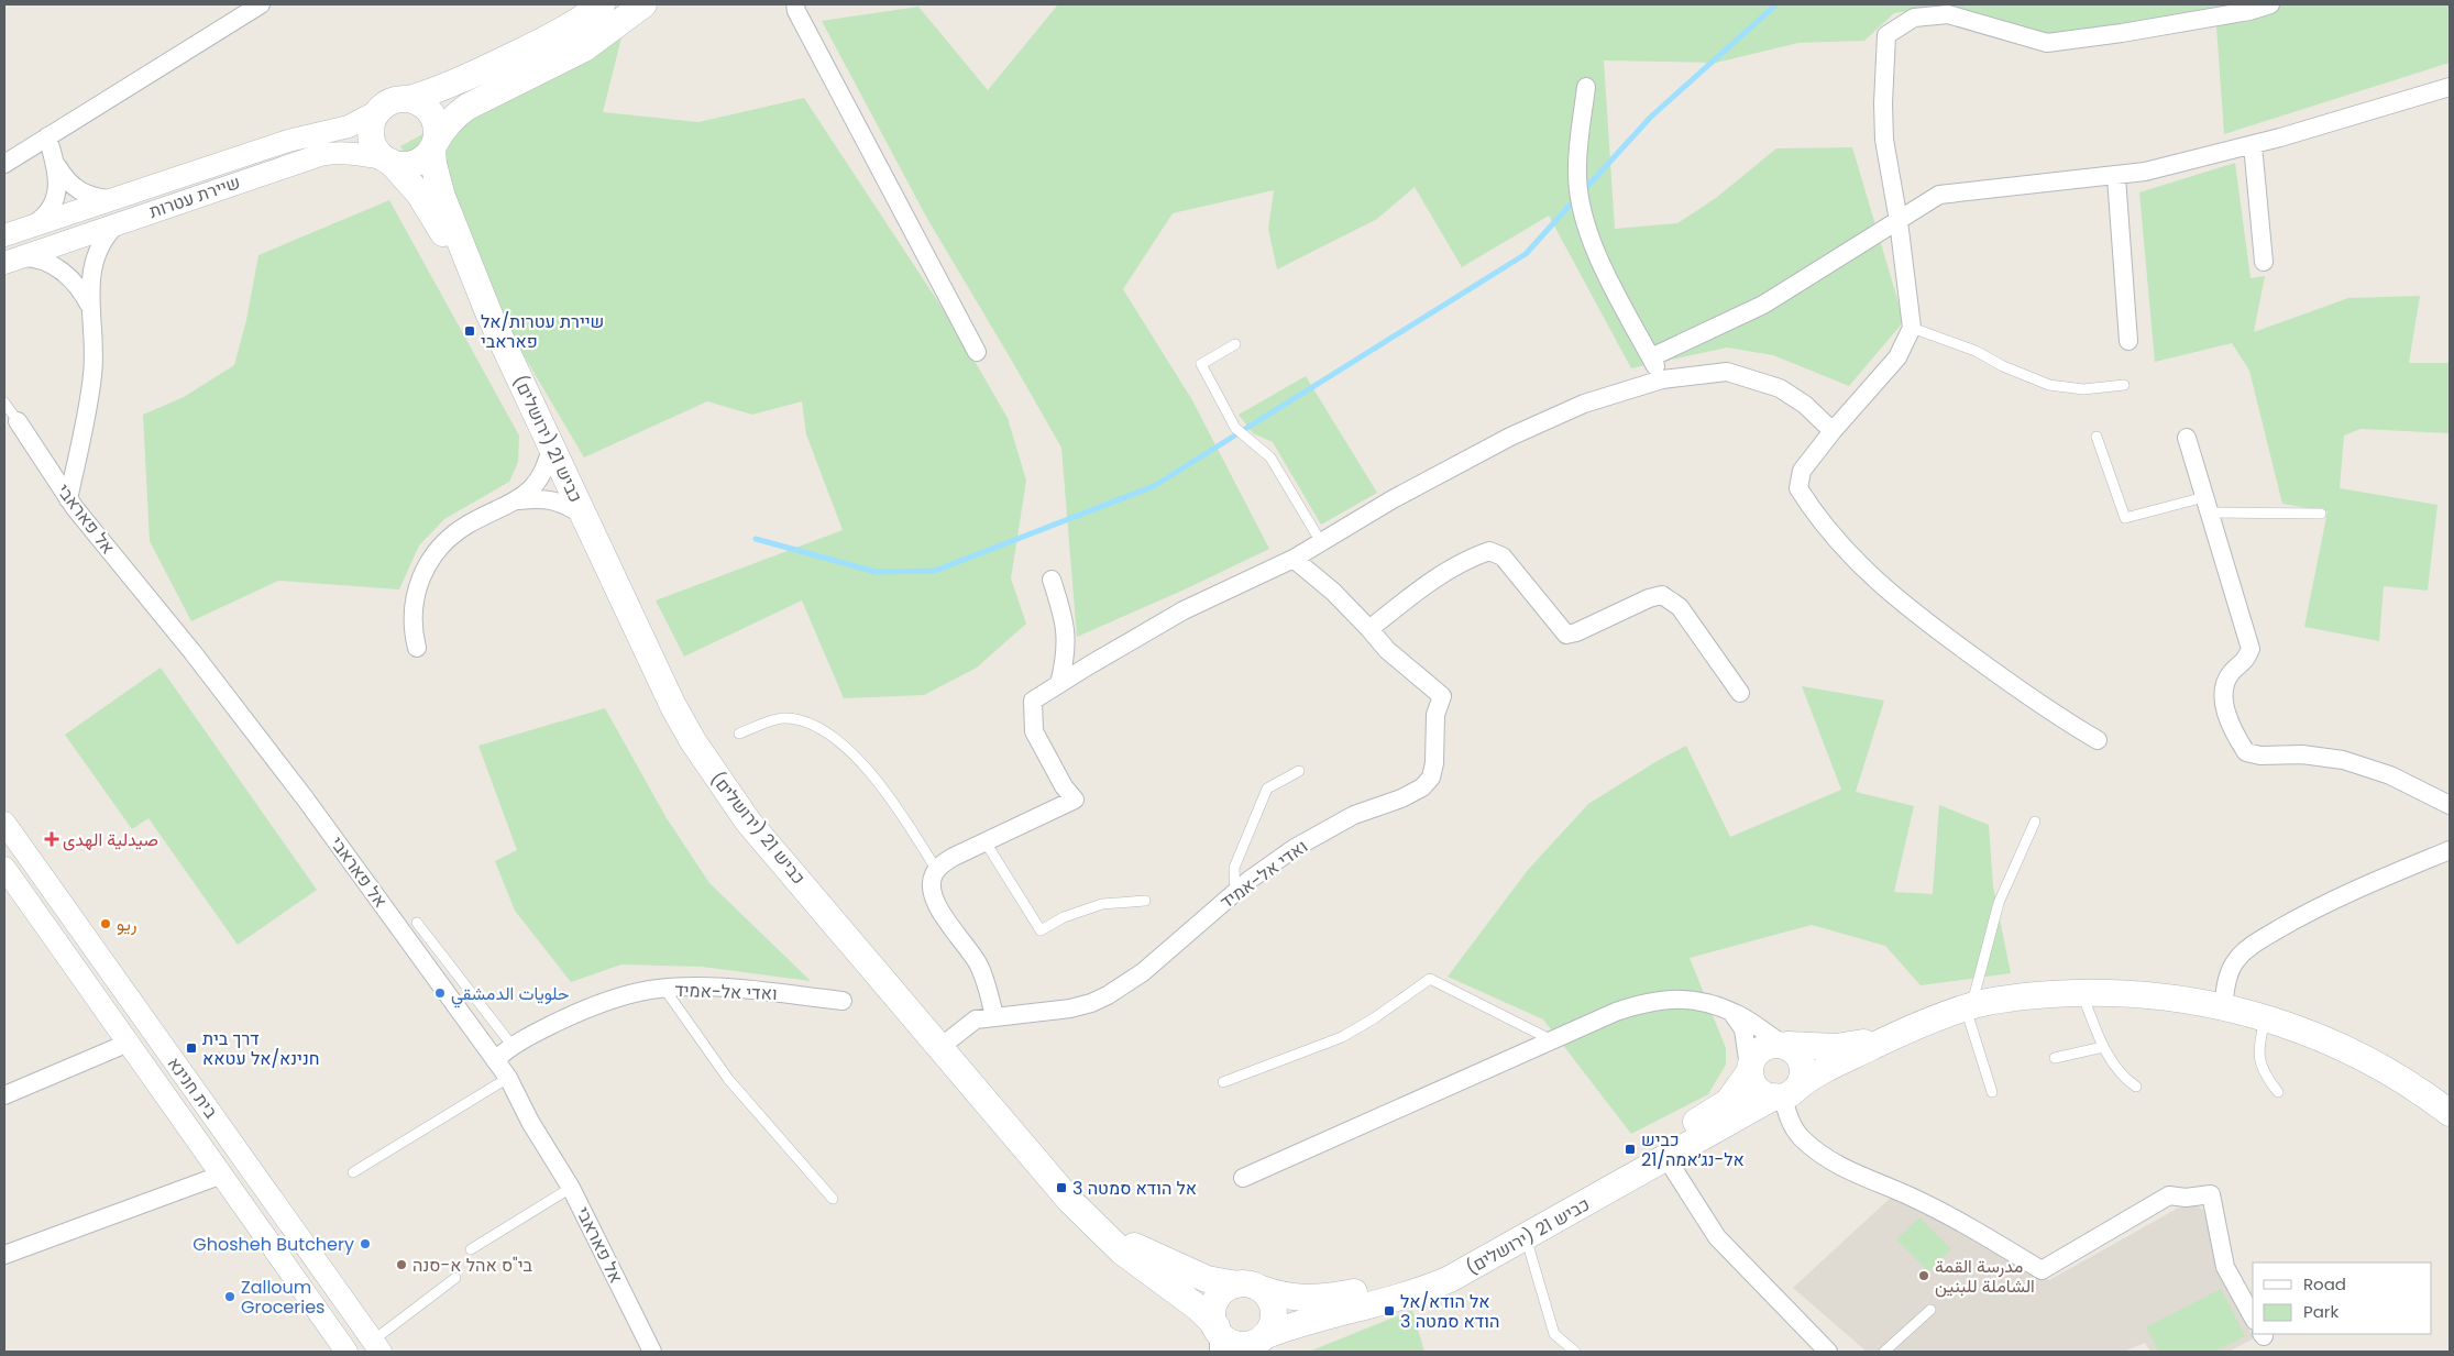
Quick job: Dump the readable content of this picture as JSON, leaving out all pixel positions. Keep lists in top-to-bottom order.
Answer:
{
  "streets": {
    "main road": ["כביש 21 (ירושלים)"],
    "street": [
      "שיירת עטרות",
      "אל פאראבי",
      "ואדי אל-אמיד",
      "בית חנינא"
    ]
  },
  "crossings": [
    ["שיירת עטרות", "כביש 21 (ירושלים)"],
    ["כביש 21 (ירושלים)", "ואדי אל-אמיד"],
    ["אל פאראבי", "ואדי אל-אמיד"]
  ],
  "places": {
    "transit": [
      "שיירת עטרות/אל פאראבי",
      "דרך בית חנינא/אל עטאא",
      "כביש 21/אל-נג׳אמה",
      "אל הודא סמטה 3",
      "אל הודא/אל הודא סמטה 3"
    ],
    "health": ["صيدلية الهدى"],
    "other": [
      "ريو",
      "حلويات الدمشقي",
      "Ghosheh Butchery",
      "בי\"ס אהל א-סנה",
      "مدرسة القمة الشاملة للبنين",
      "Zalloum Groceries"
    ]
  },
  "legend": ["Road", "Park"]
}
